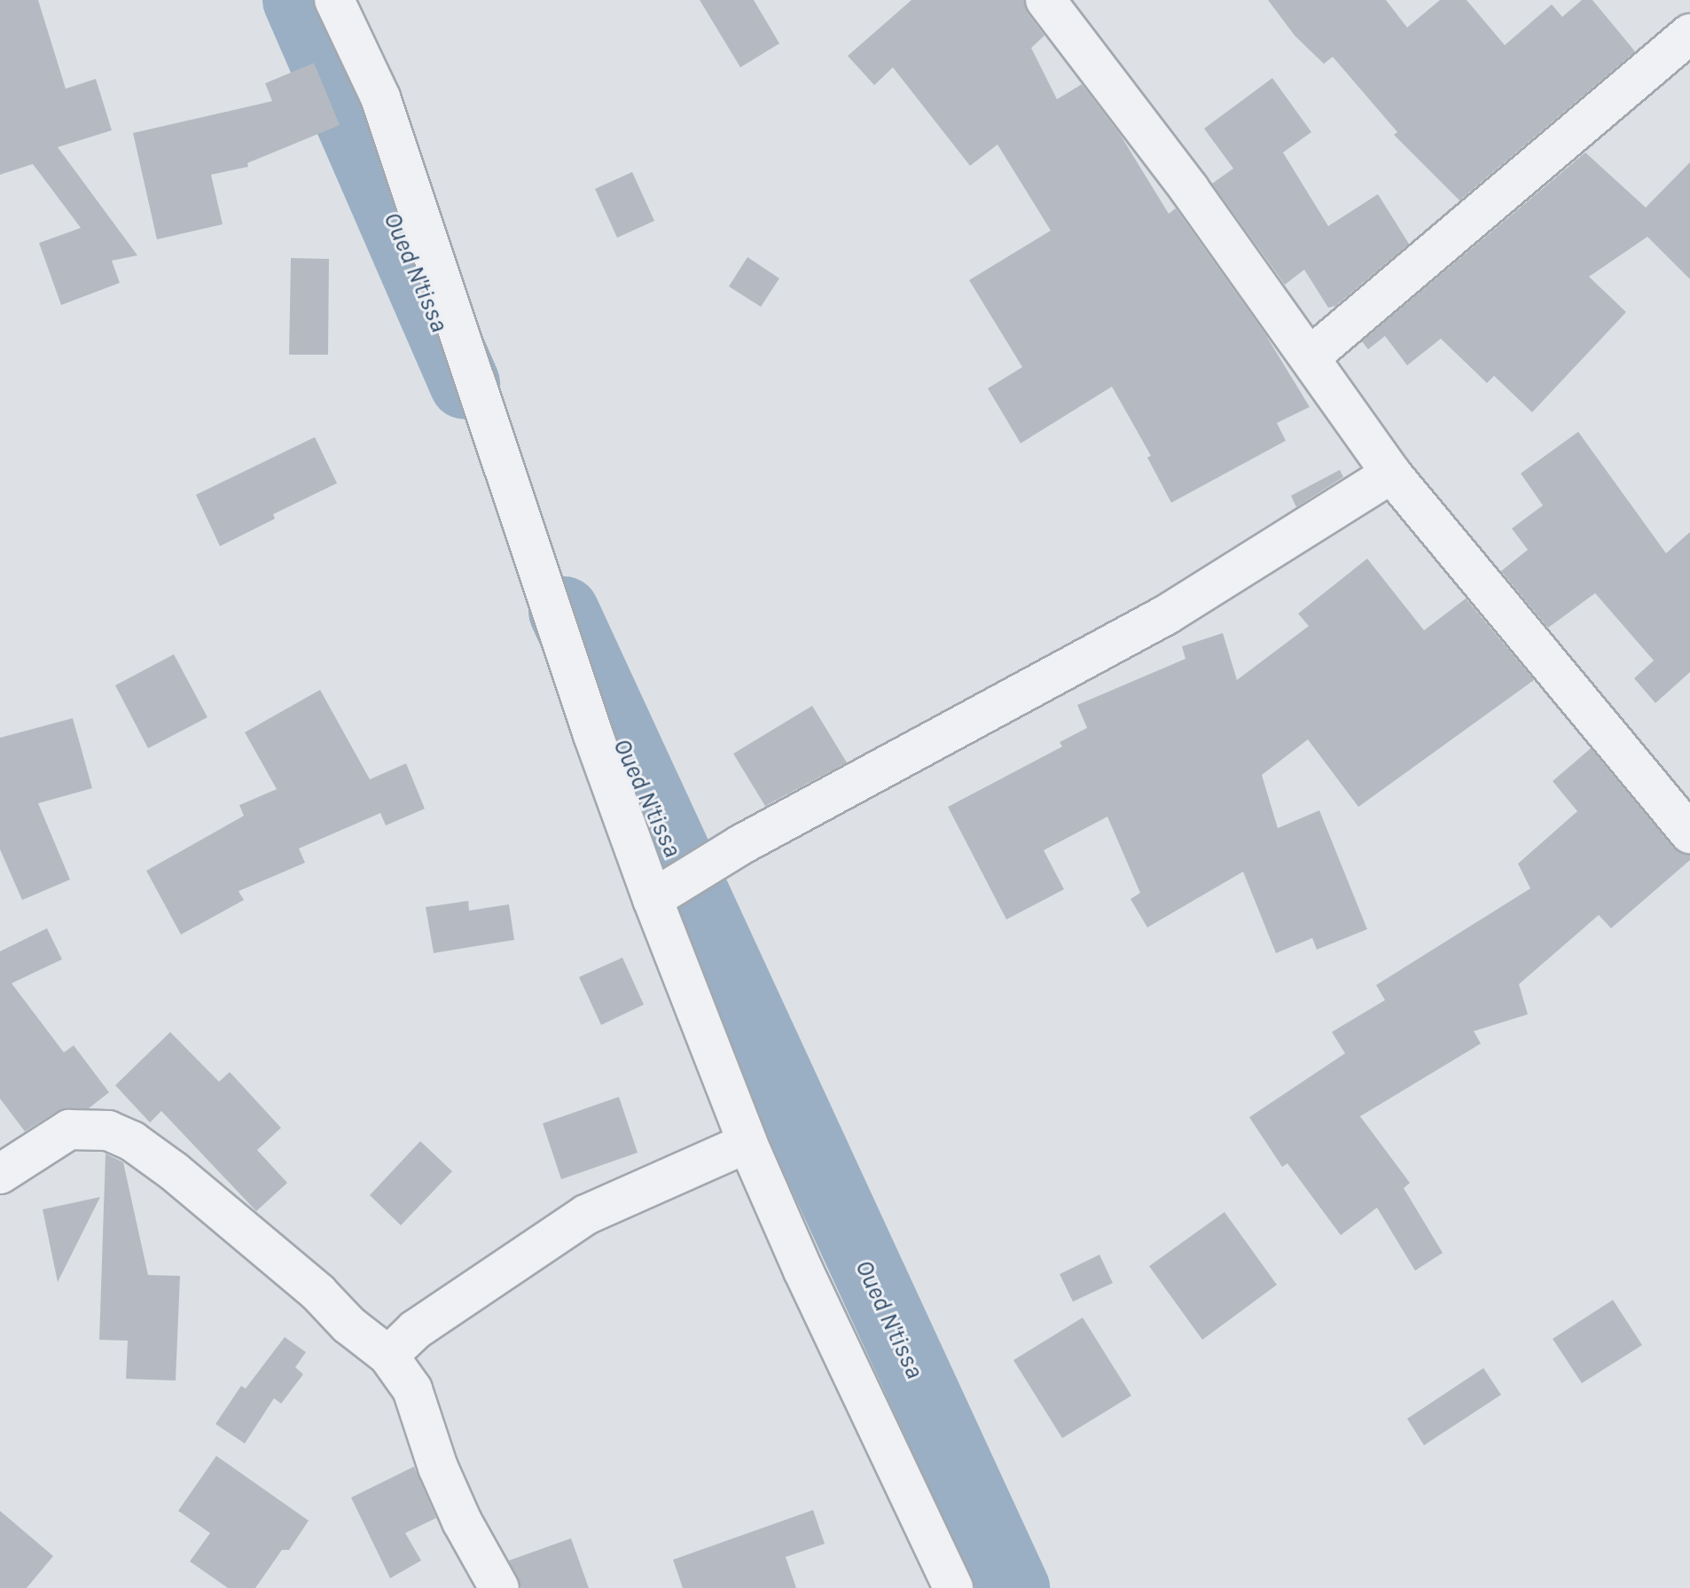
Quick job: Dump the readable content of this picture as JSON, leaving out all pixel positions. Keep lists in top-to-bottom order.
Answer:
{
  "water": ["Oued N'tissa"]
}
